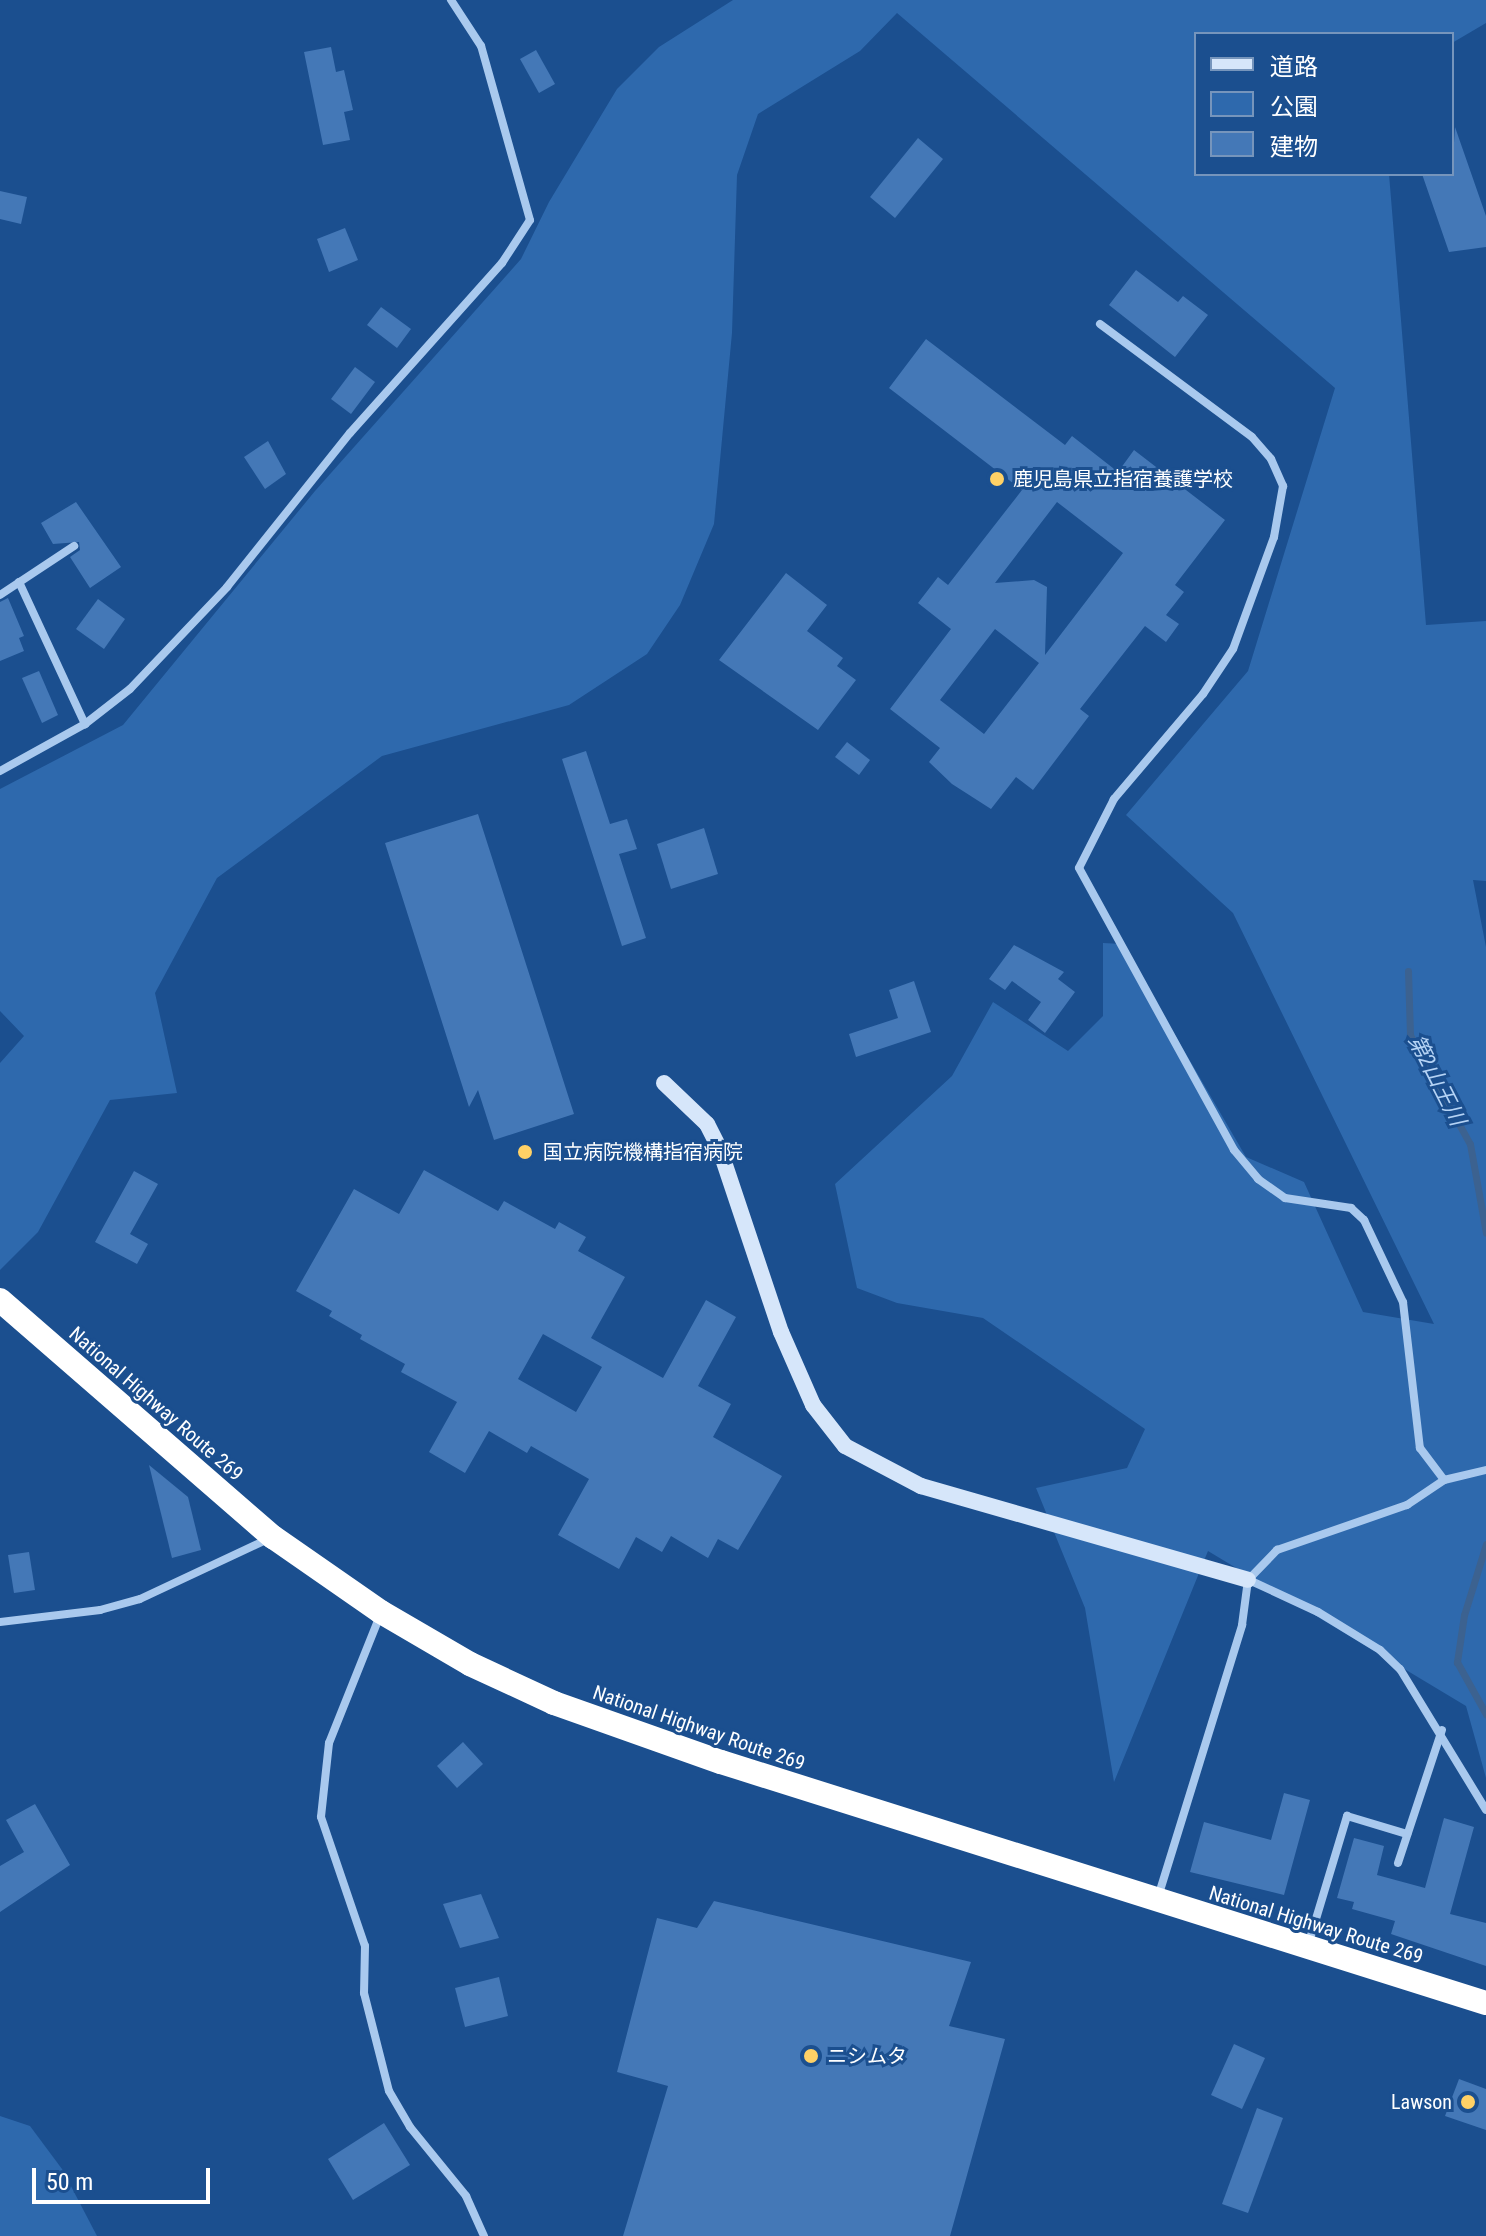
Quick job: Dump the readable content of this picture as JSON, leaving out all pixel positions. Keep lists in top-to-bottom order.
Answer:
{
  "streets": {
    "highway": ["National Highway Route 269"]
  },
  "water": ["第2山王川"],
  "places": [
    "鹿児島県立指宿養護学校",
    "国立病院機構指宿病院",
    "ニシムタ",
    "Lawson"
  ],
  "legend": ["道路", "公園", "建物"],
  "scale_bar": "50 m"
}
